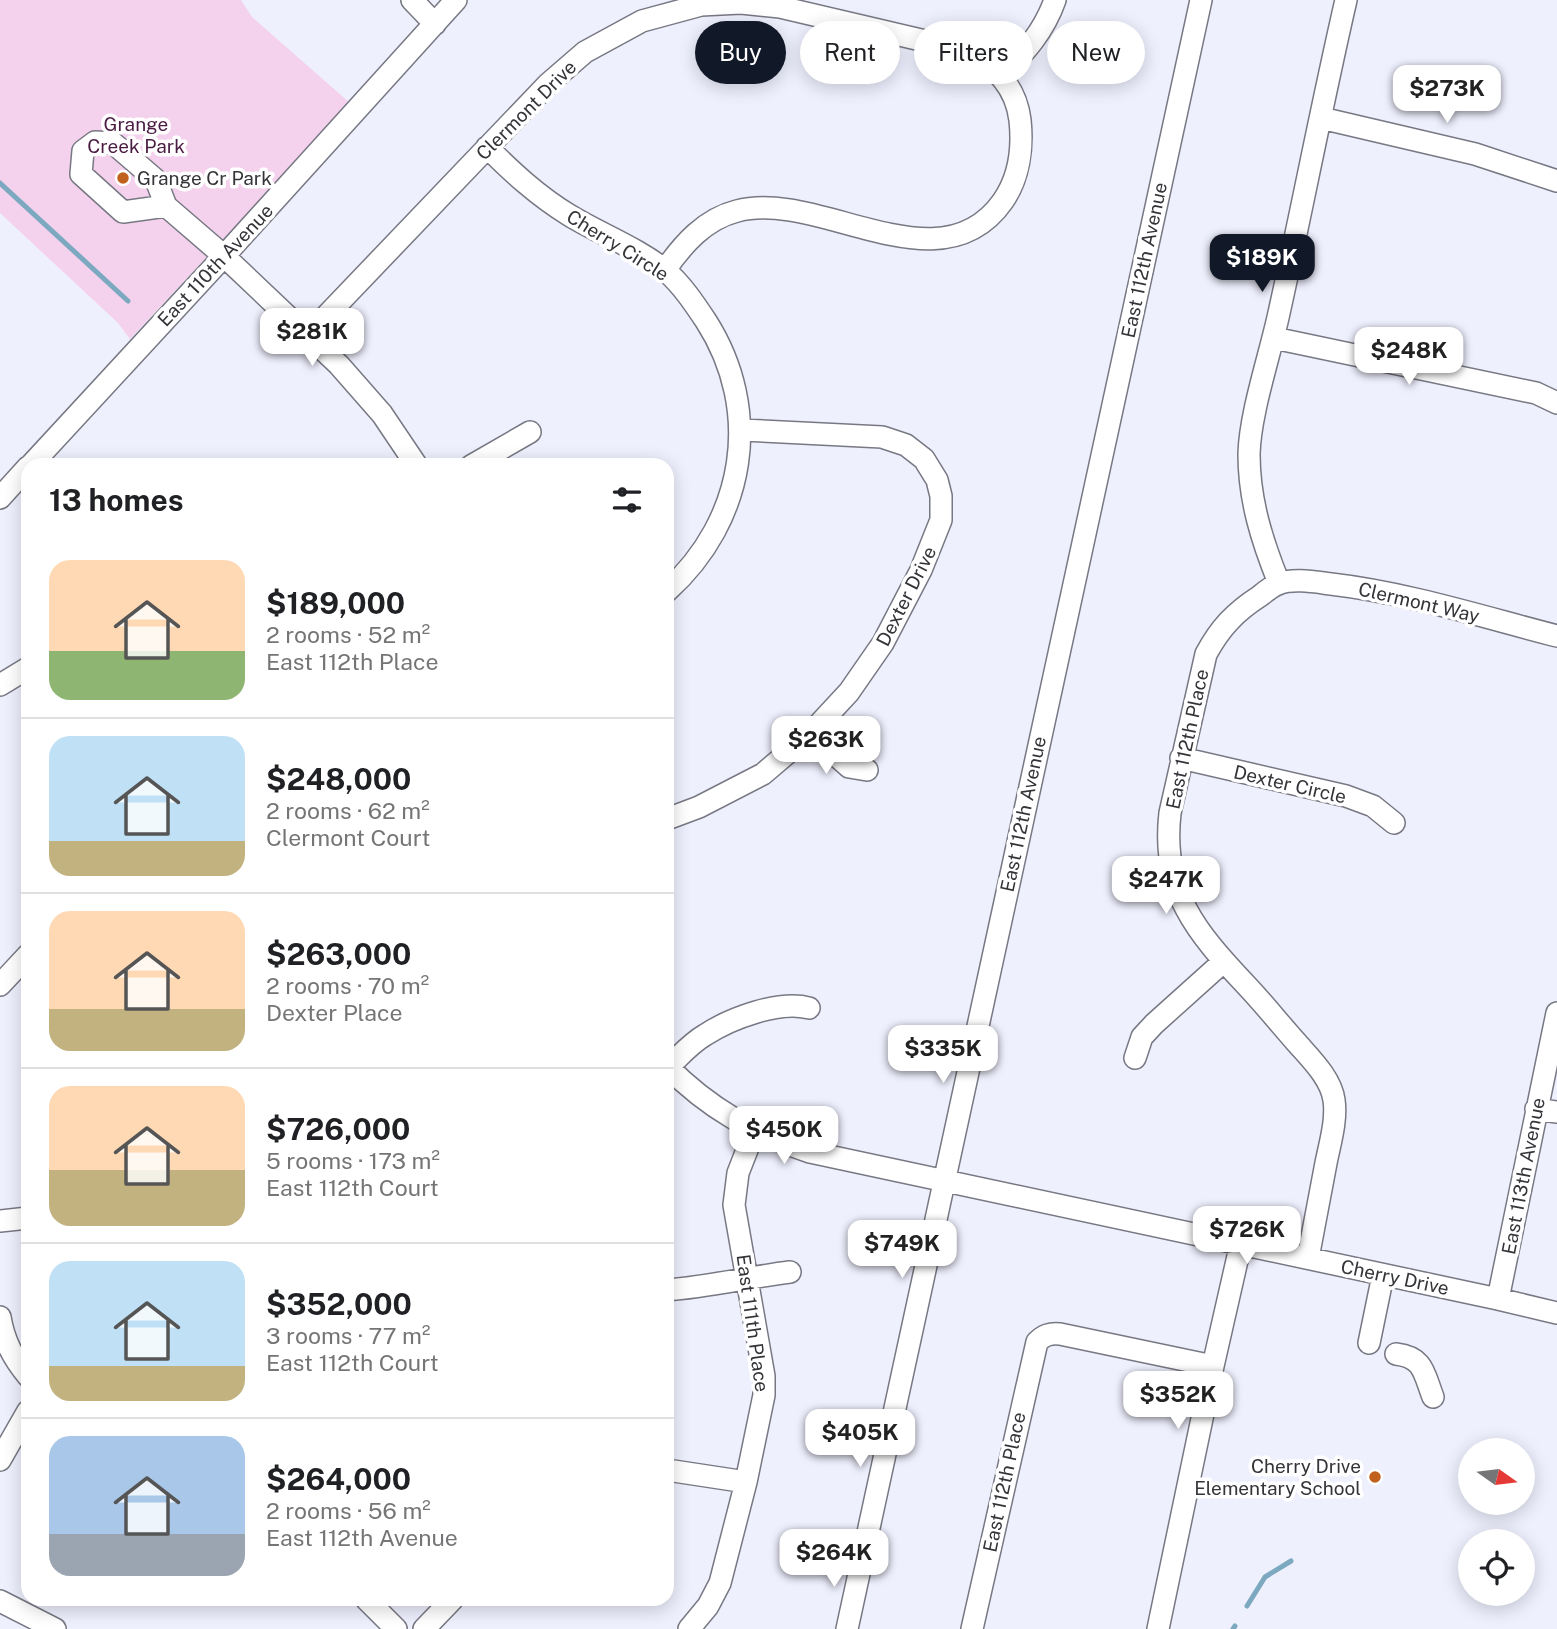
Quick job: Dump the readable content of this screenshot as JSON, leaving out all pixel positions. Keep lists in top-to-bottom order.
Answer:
{
  "streets": {
    "street": [
      "Clermont Drive",
      "Cherry Circle",
      "East 112th Avenue",
      "East 110th Avenue",
      "Dexter Drive",
      "Clermont Way",
      "East 112th Place",
      "Dexter Circle",
      "East 113th Avenue",
      "Cherry Drive",
      "East 111th Place"
    ]
  },
  "crossings": [
    ["Clermont Drive", "Cherry Circle"],
    ["Cherry Circle", "Dexter Drive"],
    ["East 112th Avenue", "Cherry Drive"],
    ["Clermont Way", "East 112th Place"],
    ["East 112th Place", "Dexter Circle"],
    ["East 112th Place", "Cherry Drive"],
    ["East 113th Avenue", "Cherry Drive"],
    ["Cherry Drive", "East 111th Place"]
  ],
  "parks": ["Grange Creek Park"],
  "places": ["Grange Cr Park", "Cherry Drive Elementary School"],
  "north": "right",
  "page": {
    "chip": [
      "Buy",
      "Rent",
      "Filters",
      "New"
    ],
    "price": [
      "$273K",
      "$189K",
      "$281K",
      "$248K",
      "$263K",
      "$247K",
      "$335K",
      "$450K",
      "$726K",
      "$749K",
      "$352K",
      "$405K",
      "$264K"
    ],
    "heading": "13 homes",
    "list": [
      {
        "name": "$189,000",
        "note": "2 rooms · 52 m² · East 112th Place"
      },
      {
        "name": "$248,000",
        "note": "2 rooms · 62 m² · Clermont Court"
      },
      {
        "name": "$263,000",
        "note": "2 rooms · 70 m² · Dexter Place"
      },
      {
        "name": "$726,000",
        "note": "5 rooms · 173 m² · East 112th Court"
      },
      {
        "name": "$352,000",
        "note": "3 rooms · 77 m² · East 112th Court"
      },
      {
        "name": "$264,000",
        "note": "2 rooms · 56 m² · East 112th Avenue"
      }
    ]
  }
}
